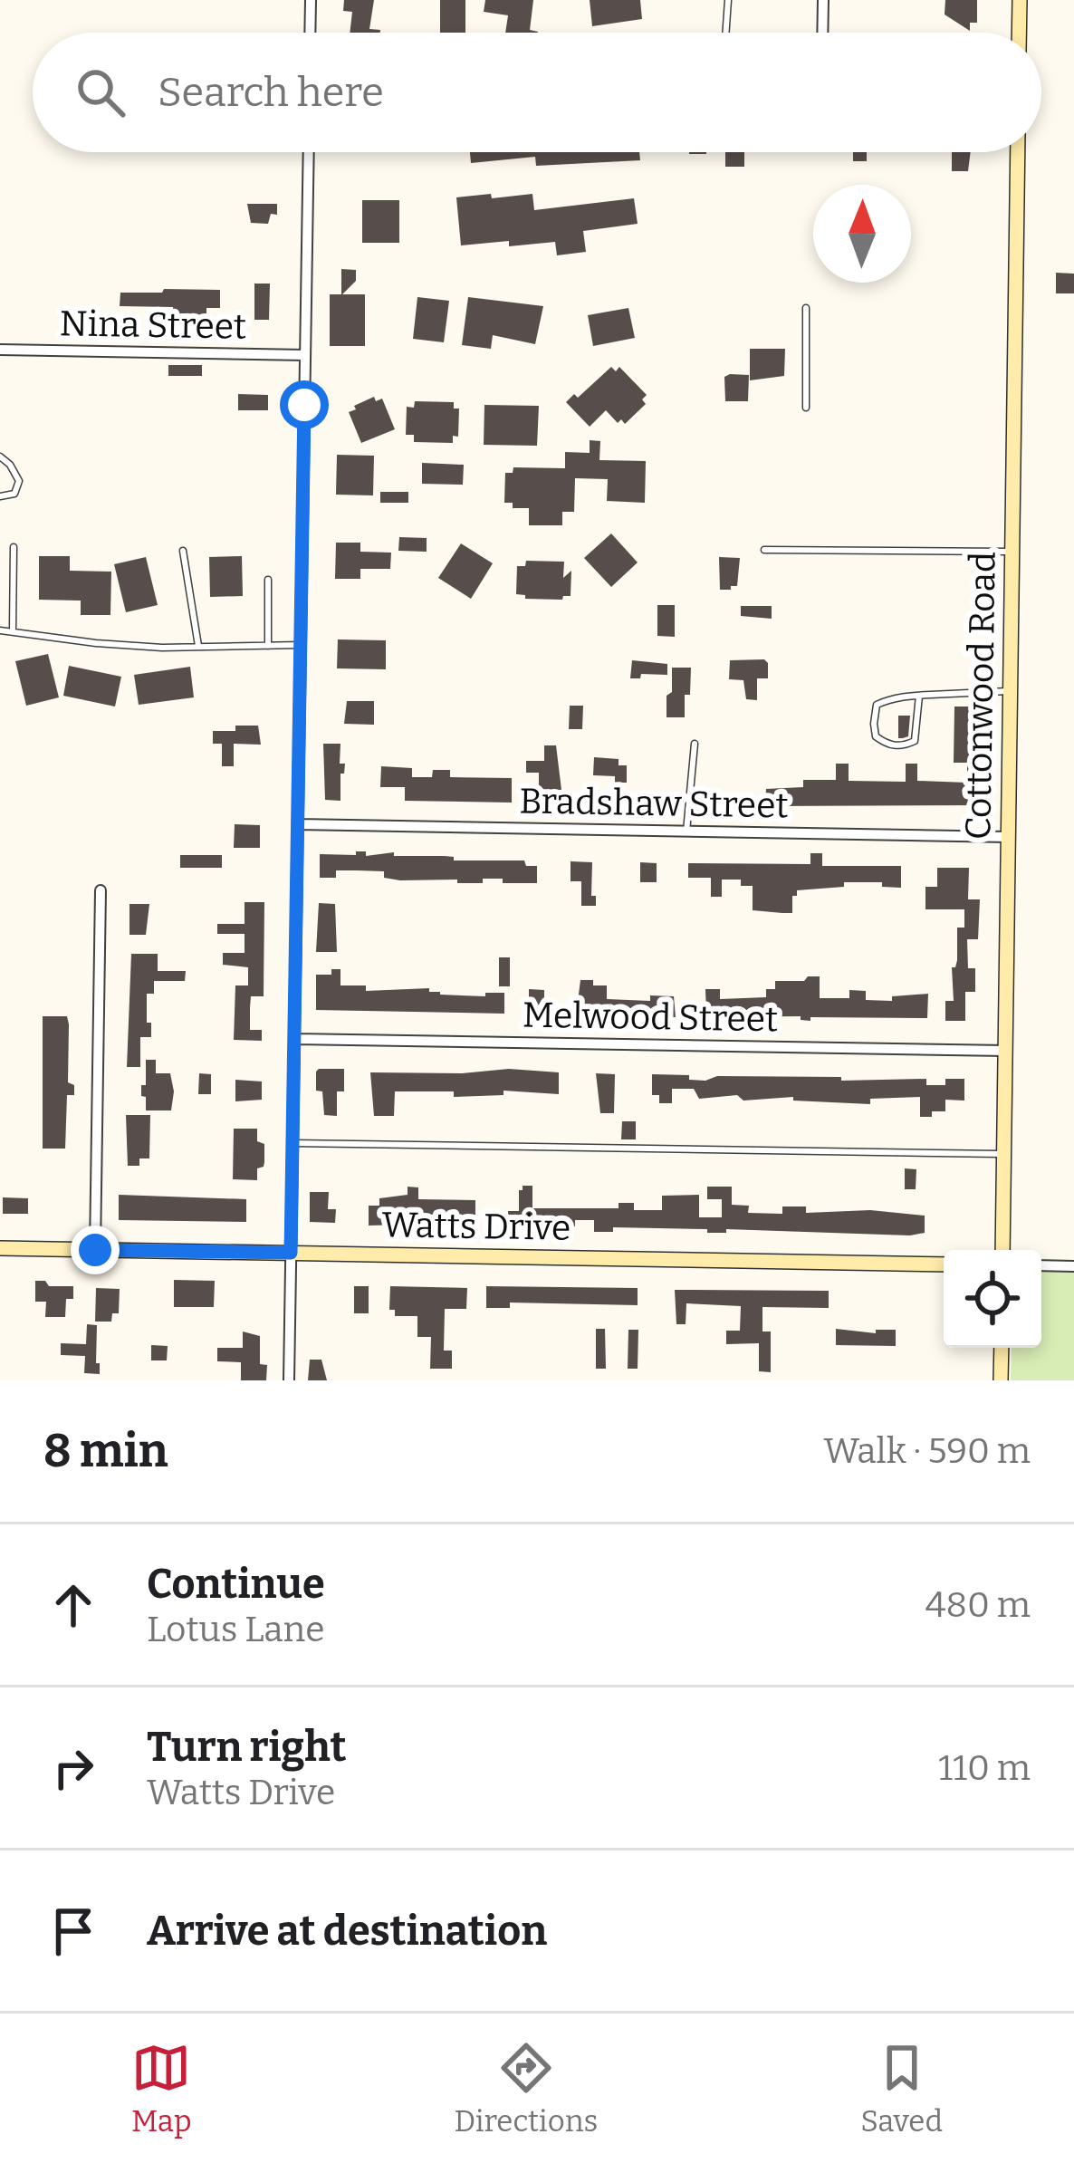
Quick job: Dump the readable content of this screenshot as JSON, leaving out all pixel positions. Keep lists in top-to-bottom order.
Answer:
{
  "streets": {
    "street": [
      "Nina Street",
      "Cottonwood Road",
      "Bradshaw Street",
      "Melwood Street",
      "Watts Drive"
    ]
  },
  "crossings": [
    ["Cottonwood Road", "Bradshaw Street"],
    ["Cottonwood Road", "Melwood Street"]
  ],
  "north": "top",
  "page": {
    "search": "Search here",
    "heading": ["8 min", "Walk · 590 m"],
    "list": [
      ["Continue", "Lotus Lane", "480 m"],
      ["Turn right", "Watts Drive", "110 m"],
      "Arrive at destination"
    ],
    "nav": ["Map", "Directions", "Saved"]
  }
}
